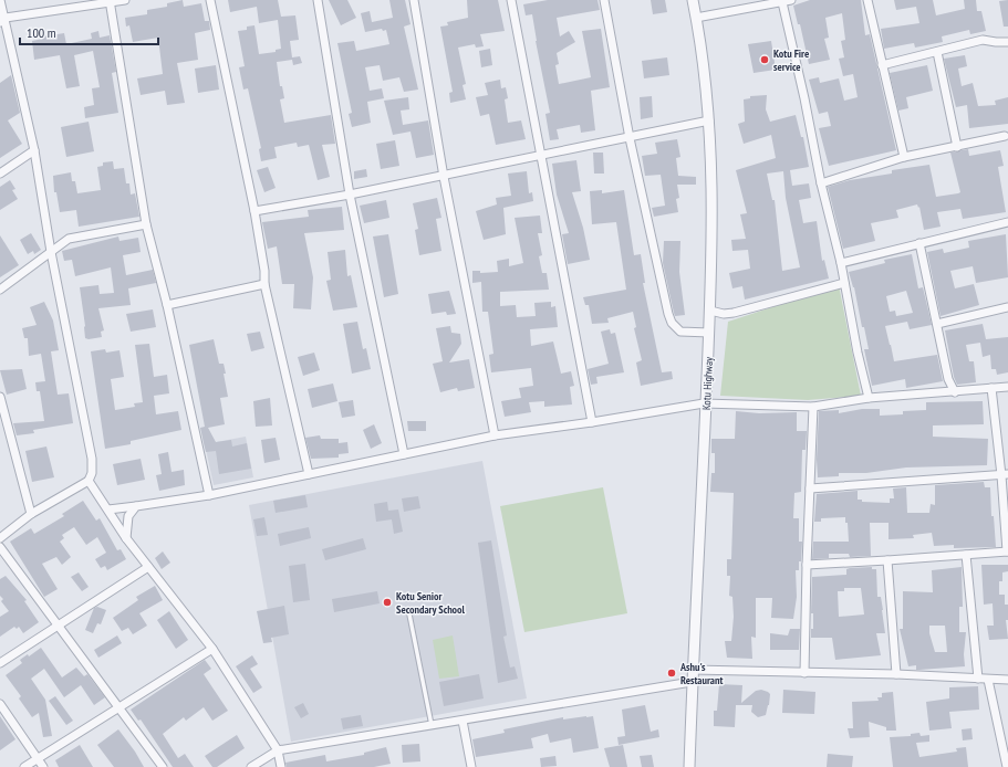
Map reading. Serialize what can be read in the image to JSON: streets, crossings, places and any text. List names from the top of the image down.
{
  "streets": {
    "street": ["Kotu Highway"]
  },
  "places": ["Kotu Fire service", "Kotu Senior Secondary School", "Ashu's Restaurant"],
  "scale_bar": "100 m"
}
